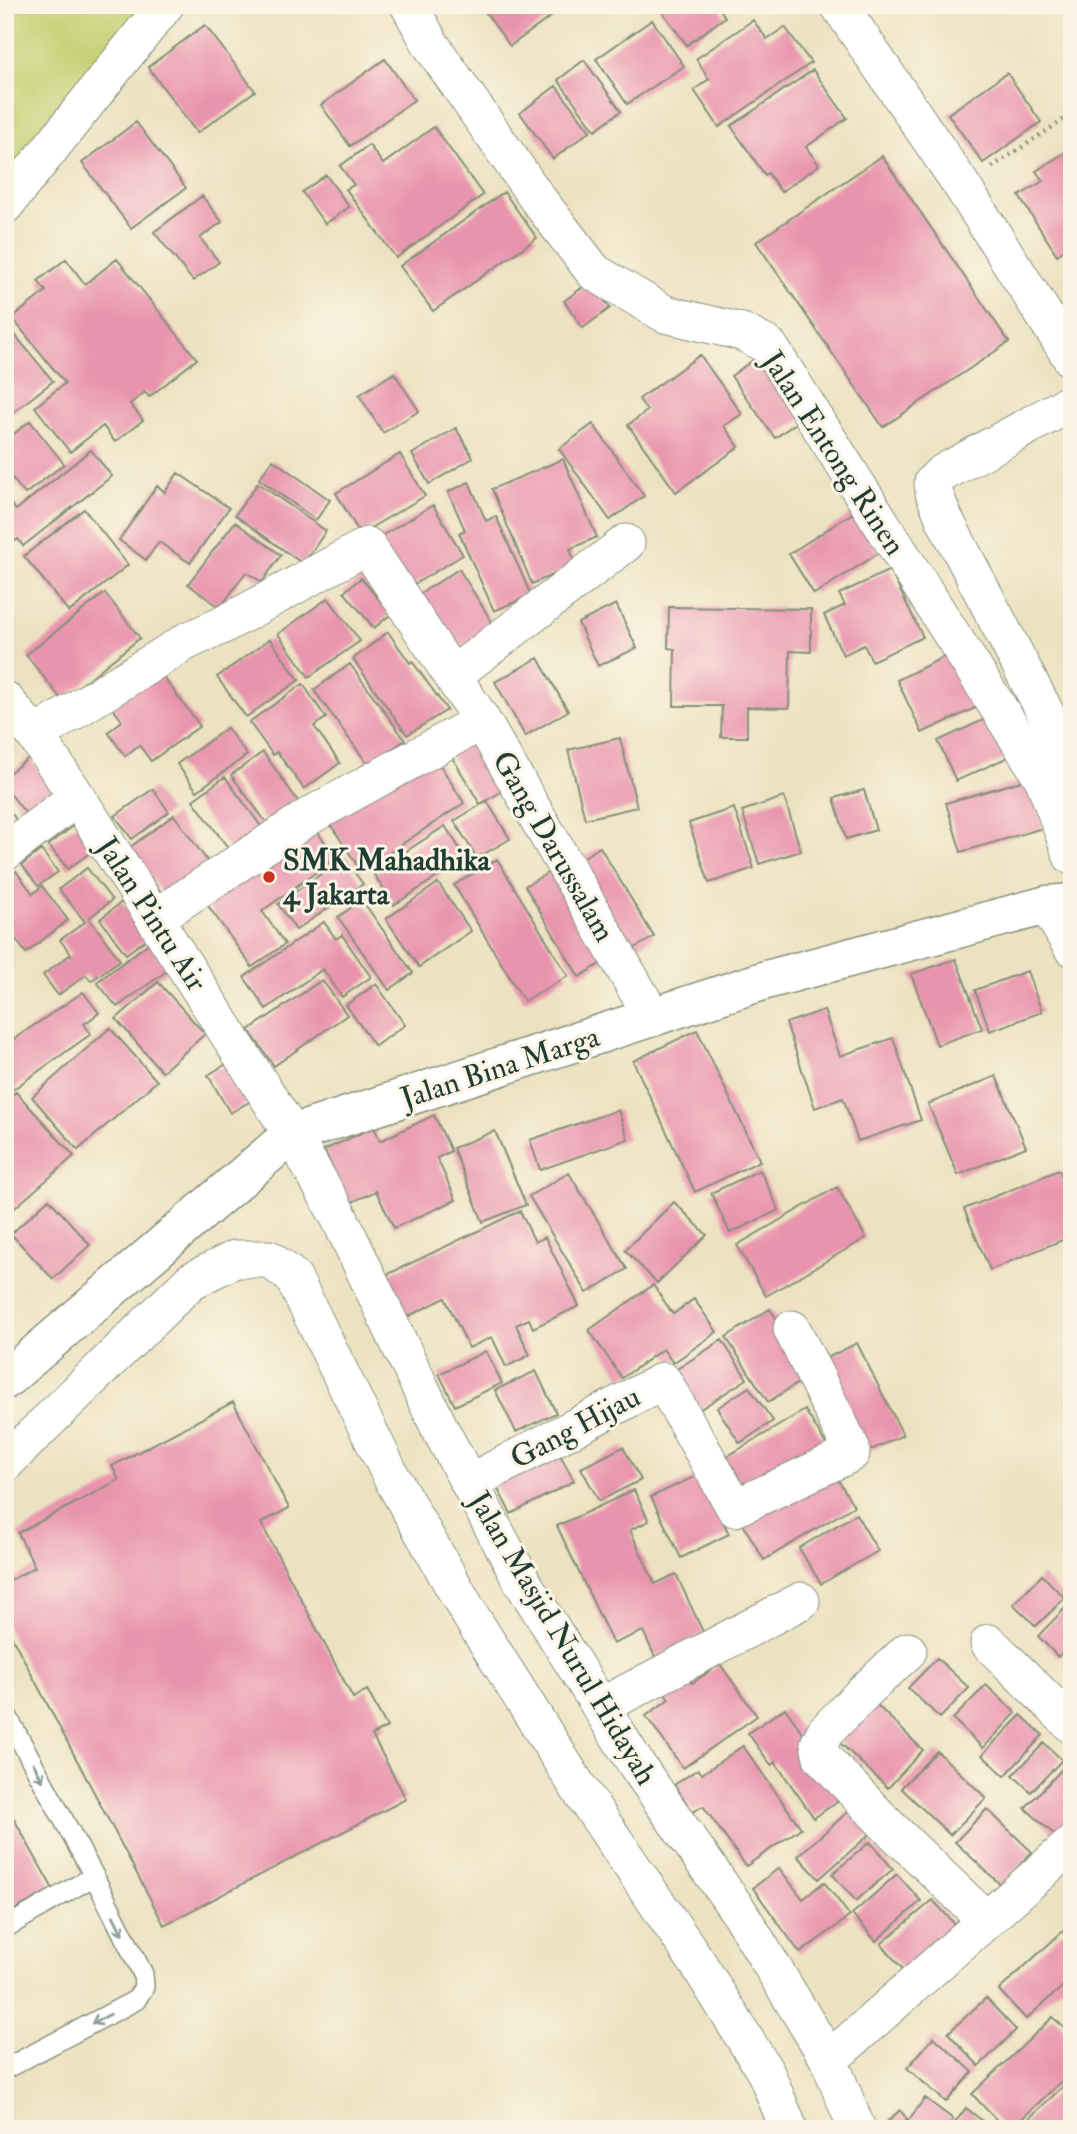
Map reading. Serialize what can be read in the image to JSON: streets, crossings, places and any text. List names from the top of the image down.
{
  "streets": {
    "street": [
      "Jalan Entong Rinen",
      "Gang Darussalam",
      "Jalan Pintu Air",
      "Jalan Bina Marga",
      "Gang Hijau",
      "Jalan Masjid Nurul Hidayah"
    ]
  },
  "crossings": [
    ["Gang Darussalam", "Jalan Pintu Air"],
    ["Gang Darussalam", "Jalan Bina Marga"],
    ["Jalan Pintu Air", "Jalan Bina Marga"],
    ["Jalan Pintu Air", "Jalan Masjid Nurul Hidayah"],
    ["Jalan Bina Marga", "Jalan Masjid Nurul Hidayah"],
    ["Gang Hijau", "Jalan Masjid Nurul Hidayah"]
  ],
  "places": ["SMK Mahadhika 4 Jakarta"]
}
